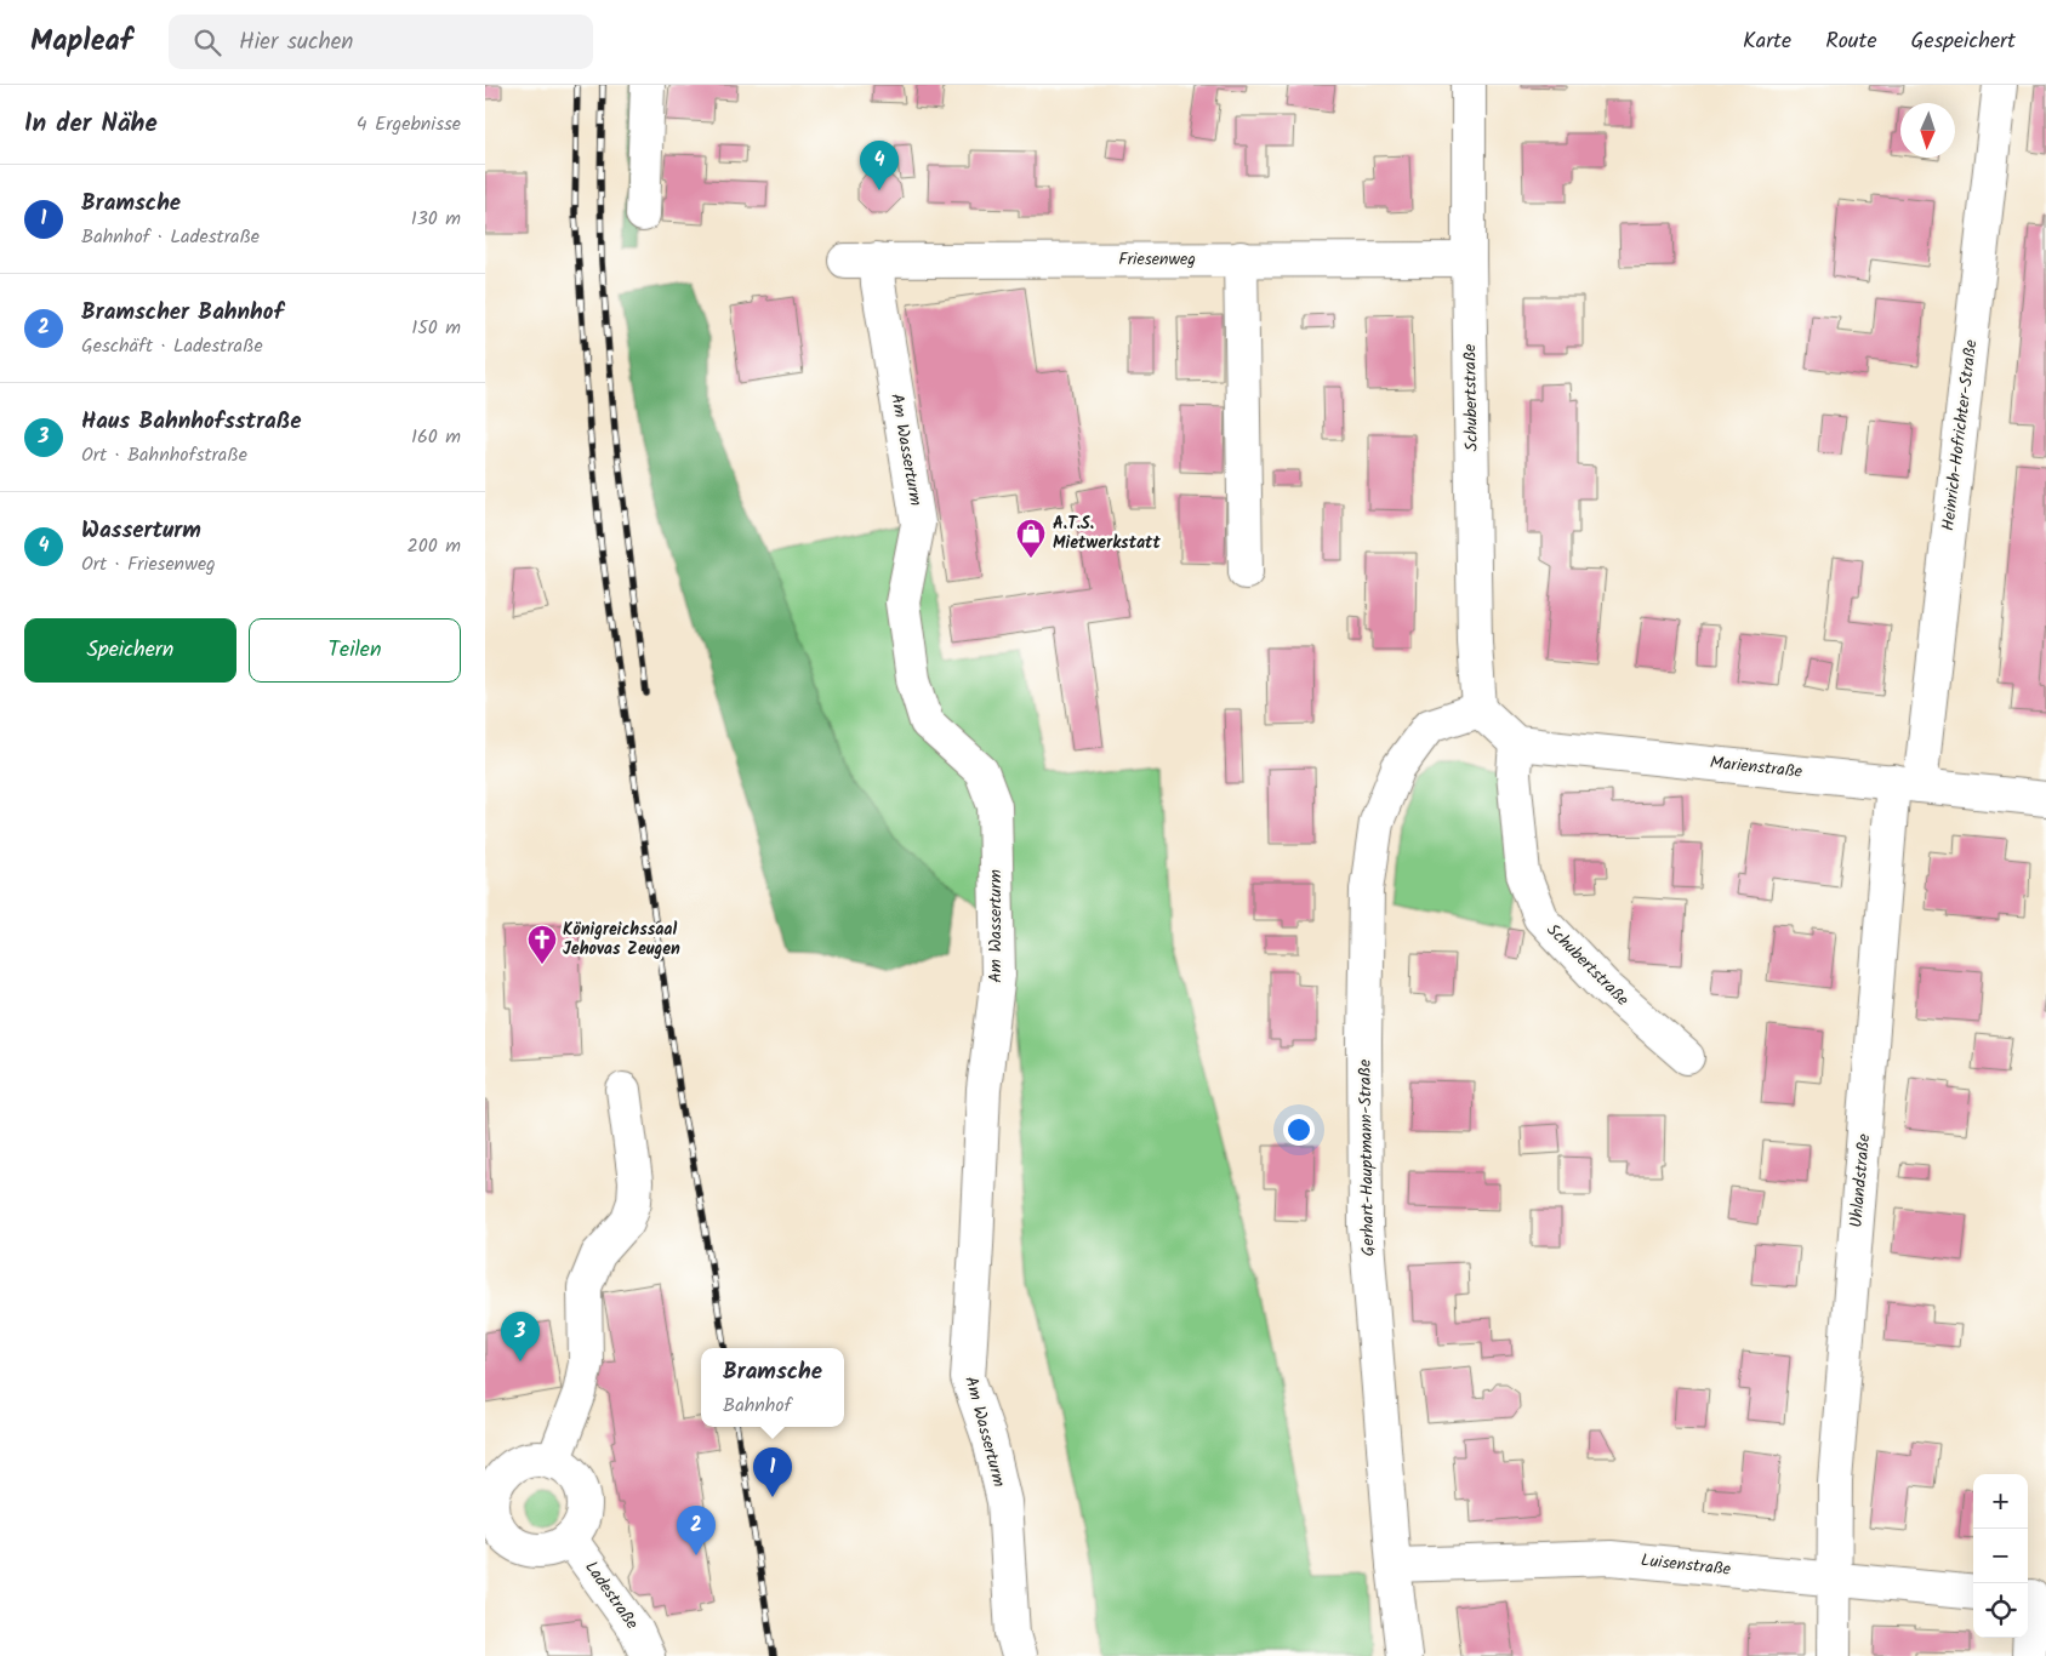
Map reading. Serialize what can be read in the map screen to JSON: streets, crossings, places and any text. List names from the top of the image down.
{
  "streets": {
    "street": [
      "Friesenweg",
      "Schubertstraße",
      "Heinrich-Hofrichter-Straße",
      "Am Wasserturm",
      "Marienstraße",
      "Gerhart-Hauptmann-Straße",
      "Uhlandstraße",
      "Luisenstraße",
      "Ladestraße"
    ]
  },
  "crossings": [
    ["Friesenweg", "Schubertstraße"],
    ["Friesenweg", "Am Wasserturm"],
    ["Schubertstraße", "Marienstraße"],
    ["Schubertstraße", "Gerhart-Hauptmann-Straße"],
    ["Heinrich-Hofrichter-Straße", "Marienstraße"],
    ["Heinrich-Hofrichter-Straße", "Uhlandstraße"],
    ["Marienstraße", "Uhlandstraße"],
    ["Gerhart-Hauptmann-Straße", "Luisenstraße"],
    ["Uhlandstraße", "Luisenstraße"]
  ],
  "places": {
    "shop": ["A.T.S. Mietwerkstatt"],
    "church": ["Königreichssaal Jehovas Zeugen"]
  },
  "north": "bottom",
  "page": {
    "header": "Mapleaf",
    "search": "Hier suchen",
    "nav": ["Karte", "Route", "Gespeichert"],
    "heading": ["In der Nähe", "4 Ergebnisse"],
    "pins": [
      "4",
      "3",
      "1",
      "2"
    ],
    "list": [
      {
        "mark": "1",
        "name": "Bramsche",
        "note": "Bahnhof · Ladestraße",
        "value": "130 m"
      },
      {
        "mark": "2",
        "name": "Bramscher Bahnhof",
        "note": "Geschäft · Ladestraße",
        "value": "150 m"
      },
      {
        "mark": "3",
        "name": "Haus Bahnhofsstraße",
        "note": "Ort · Bahnhofstraße",
        "value": "160 m"
      },
      {
        "mark": "4",
        "name": "Wasserturm",
        "note": "Ort · Friesenweg",
        "value": "200 m"
      }
    ],
    "buttons": ["Speichern", "Teilen"],
    "popup": ["Bramsche", "Bahnhof"],
    "map_buttons": ["+", "−"]
  }
}
